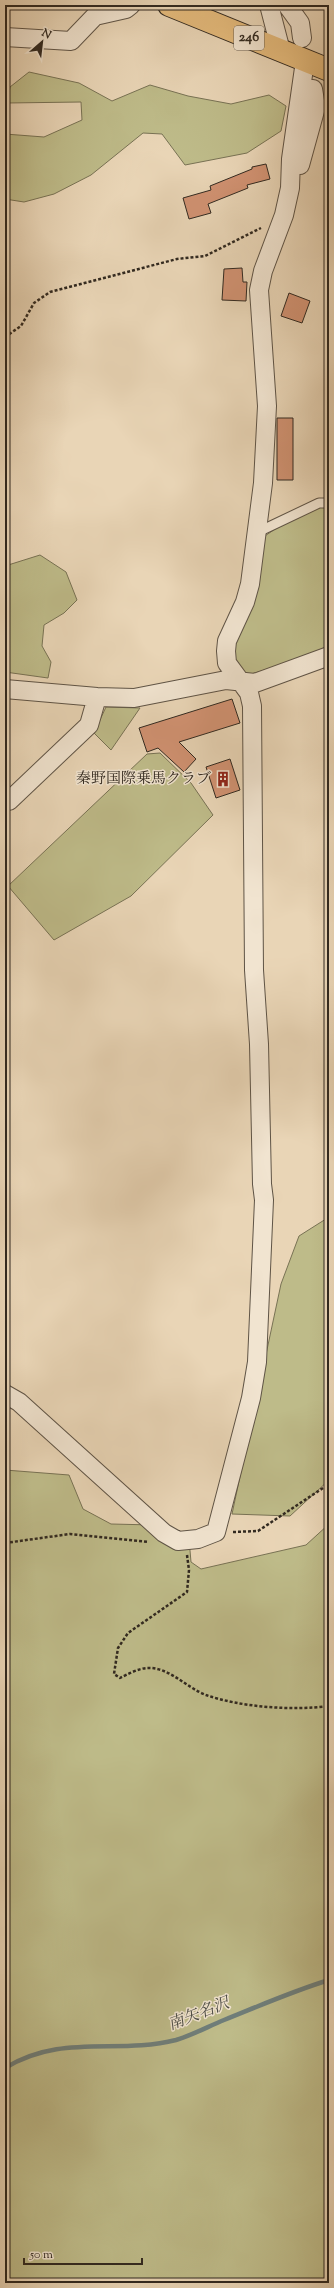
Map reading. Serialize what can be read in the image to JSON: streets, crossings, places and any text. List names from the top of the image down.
{
  "streets": {
    "highway": ["246"]
  },
  "water": ["南矢名沢"],
  "places": {
    "building": ["秦野国際乗馬クラブ"]
  },
  "scale_bar": "50 m",
  "north": "top right"
}
